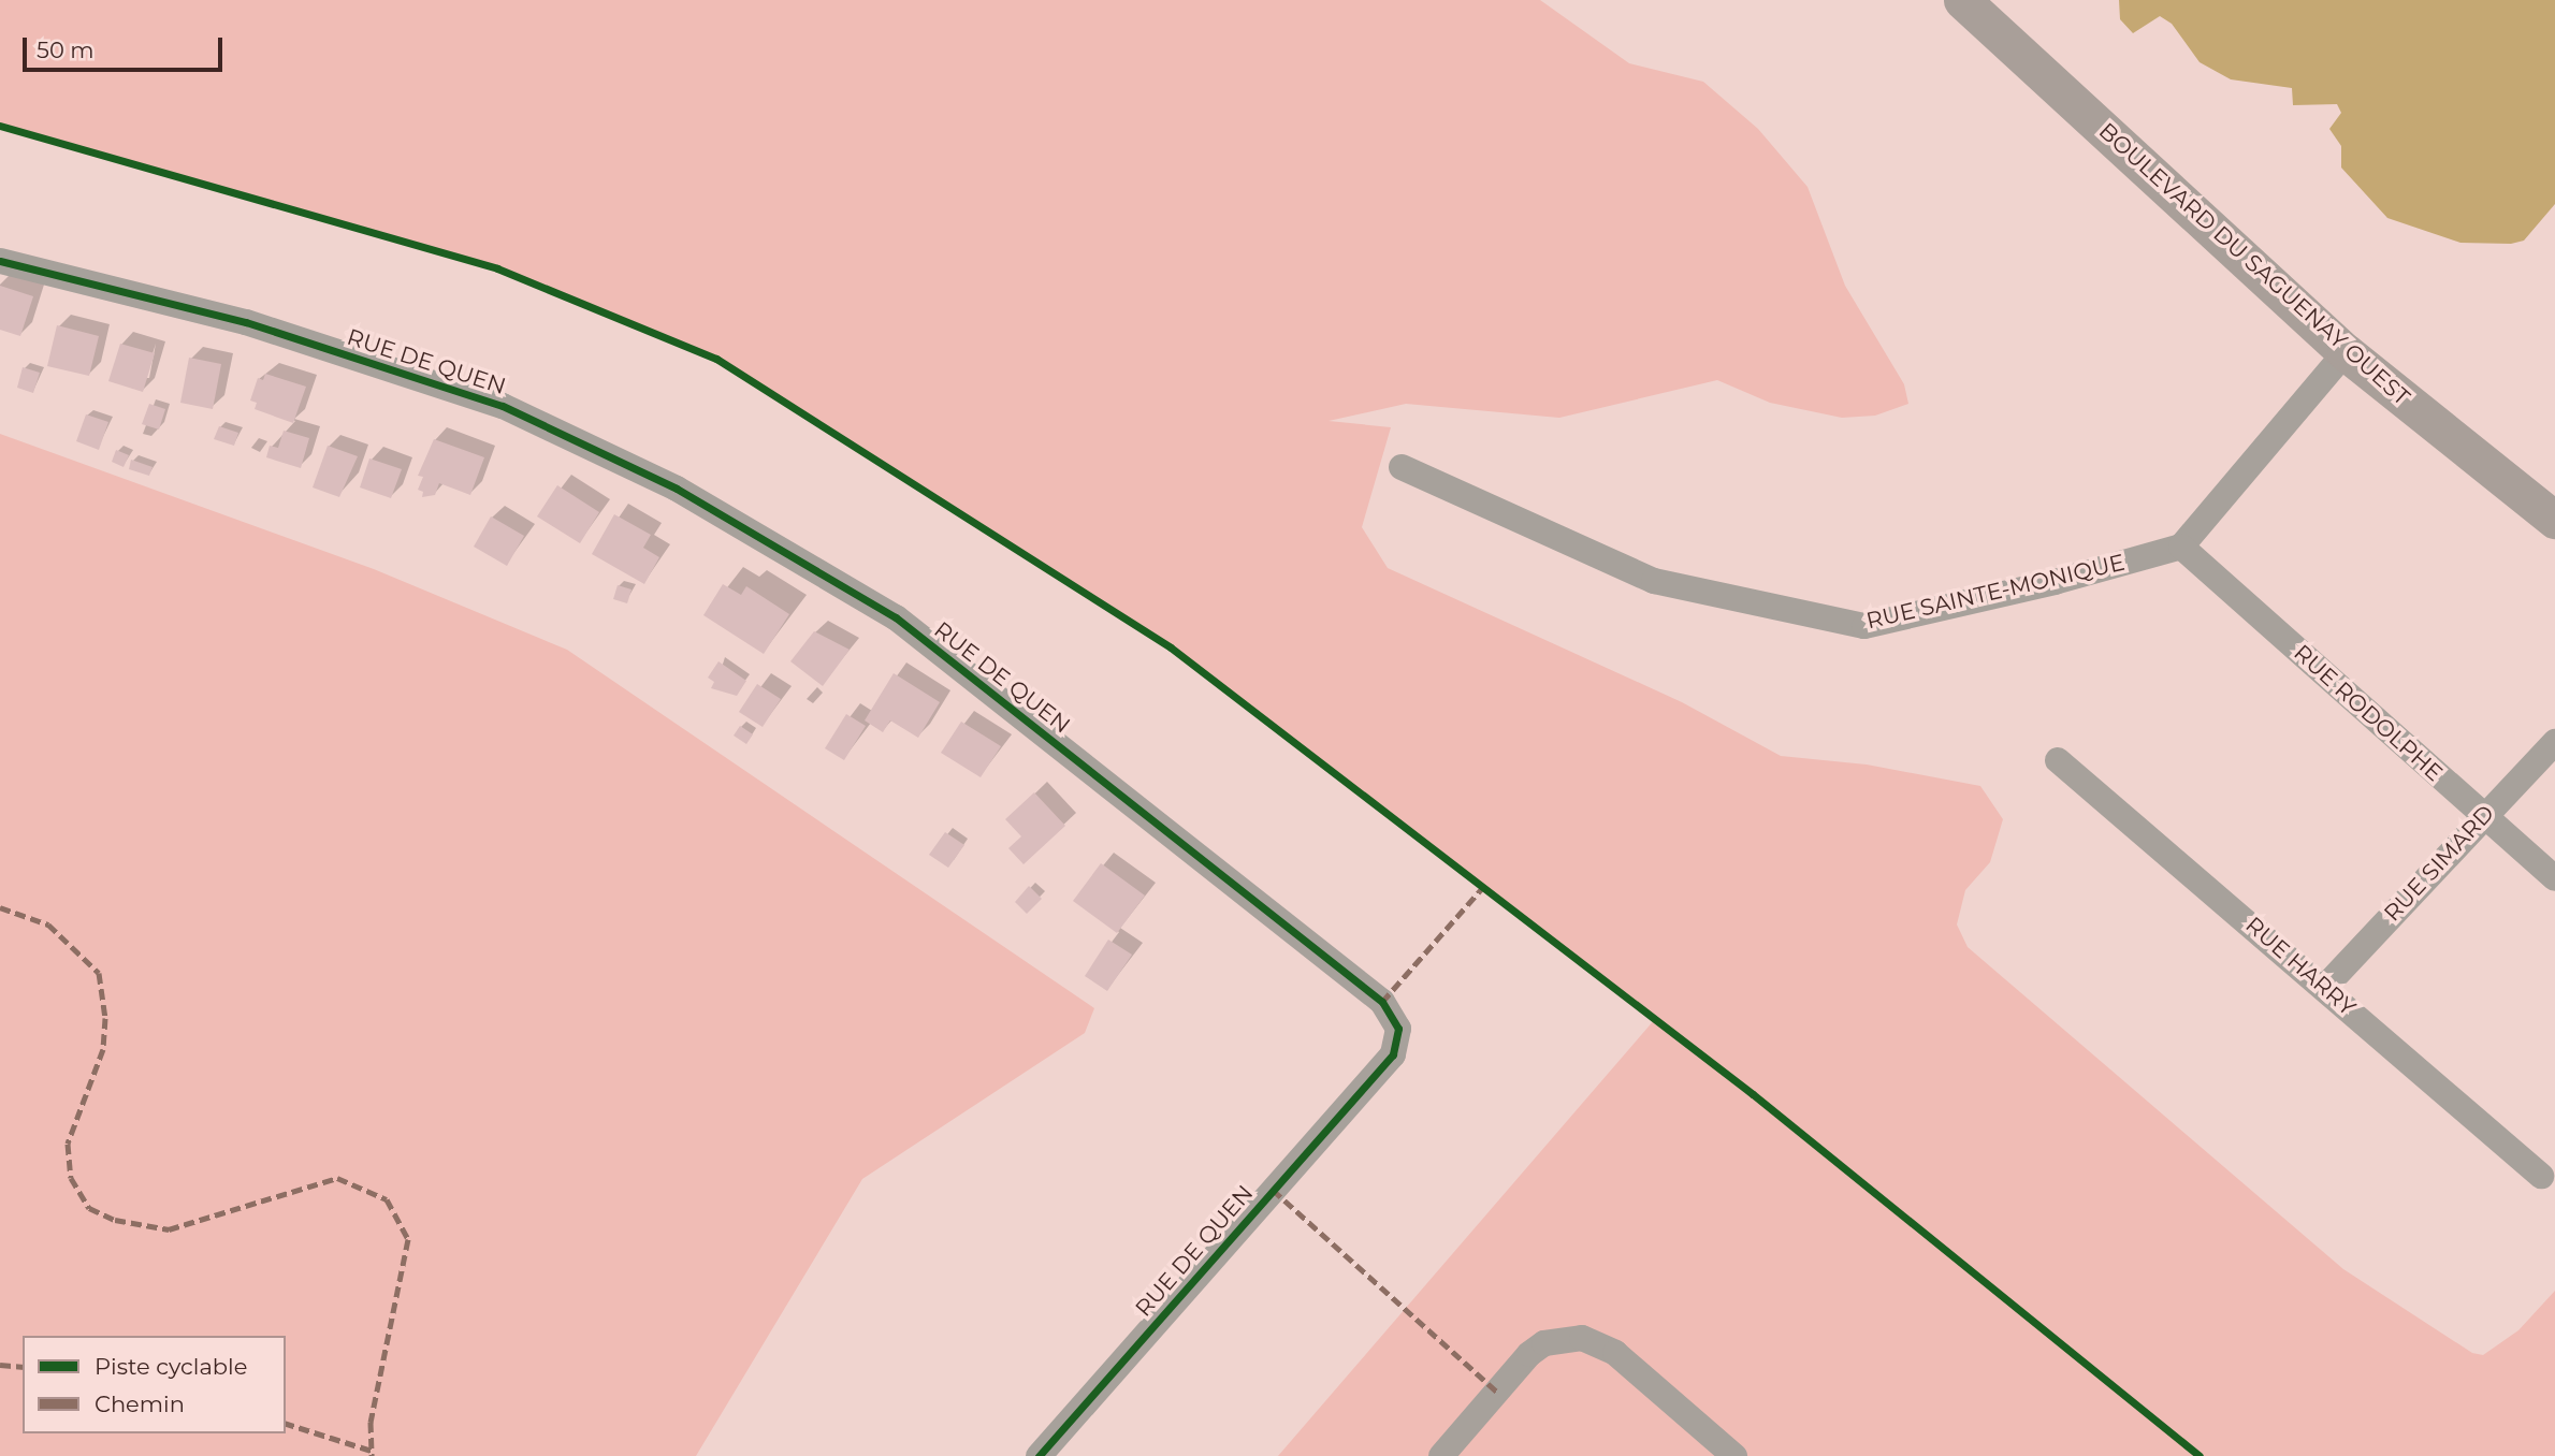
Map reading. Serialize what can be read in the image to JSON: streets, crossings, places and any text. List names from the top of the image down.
{
  "streets": {
    "main road": ["BOULEVARD DU SAGUENAY OUEST"],
    "street": [
      "RUE DE QUEN",
      "RUE SAINTE-MONIQUE",
      "RUE RODOLPHE",
      "RUE SIMARD",
      "RUE HARRY"
    ]
  },
  "crossings": [
    ["RUE SAINTE-MONIQUE", "RUE RODOLPHE"],
    ["RUE RODOLPHE", "RUE SIMARD"],
    ["RUE SIMARD", "RUE HARRY"]
  ],
  "legend": ["Piste cyclable", "Chemin"],
  "scale_bar": "50 m"
}
